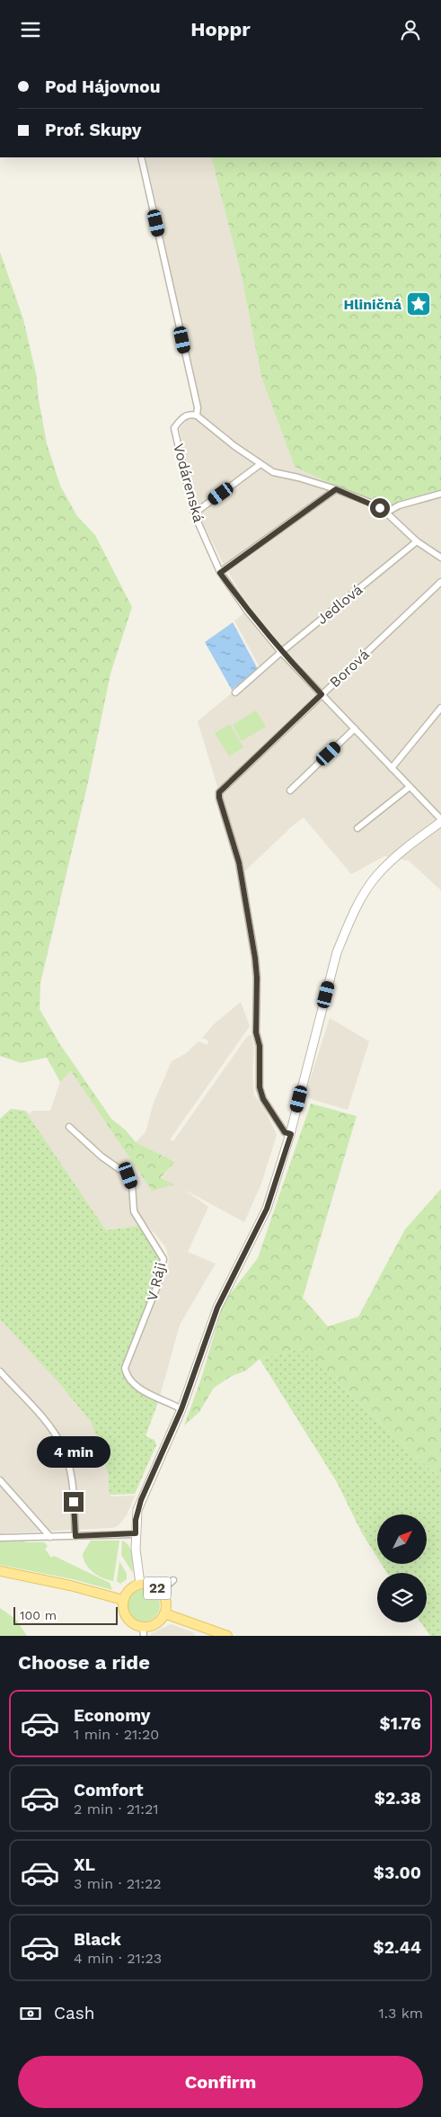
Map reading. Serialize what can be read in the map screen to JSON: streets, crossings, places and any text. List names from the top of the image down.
{
  "streets": {
    "main road": ["22"],
    "street": [
      "Vodárenská",
      "Jedlová",
      "Borová",
      "V Ráji"
    ]
  },
  "crossings": [
    ["Vodárenská", "Jedlová"],
    ["Vodárenská", "Borová"]
  ],
  "places": {
    "place": ["Hliničná"]
  },
  "scale_bar": "100 m",
  "north": "top right",
  "page": {
    "header": "Hoppr",
    "banner": ["Pod Hájovnou", "Prof. Skupy"],
    "bubble": "4 min",
    "scale": "100 m",
    "heading": "Choose a ride",
    "list": [
      {
        "name": "Economy",
        "note": "1 min · 21:20",
        "value": "$1.76"
      },
      {
        "name": "Comfort",
        "note": "2 min · 21:21",
        "value": "$2.38"
      },
      {
        "name": "XL",
        "note": "3 min · 21:22",
        "value": "$3.00"
      },
      {
        "name": "Black",
        "note": "4 min · 21:23",
        "value": "$2.44"
      }
    ],
    "pay": ["Cash", "1.3 km"],
    "buttons": "Confirm"
  }
}
